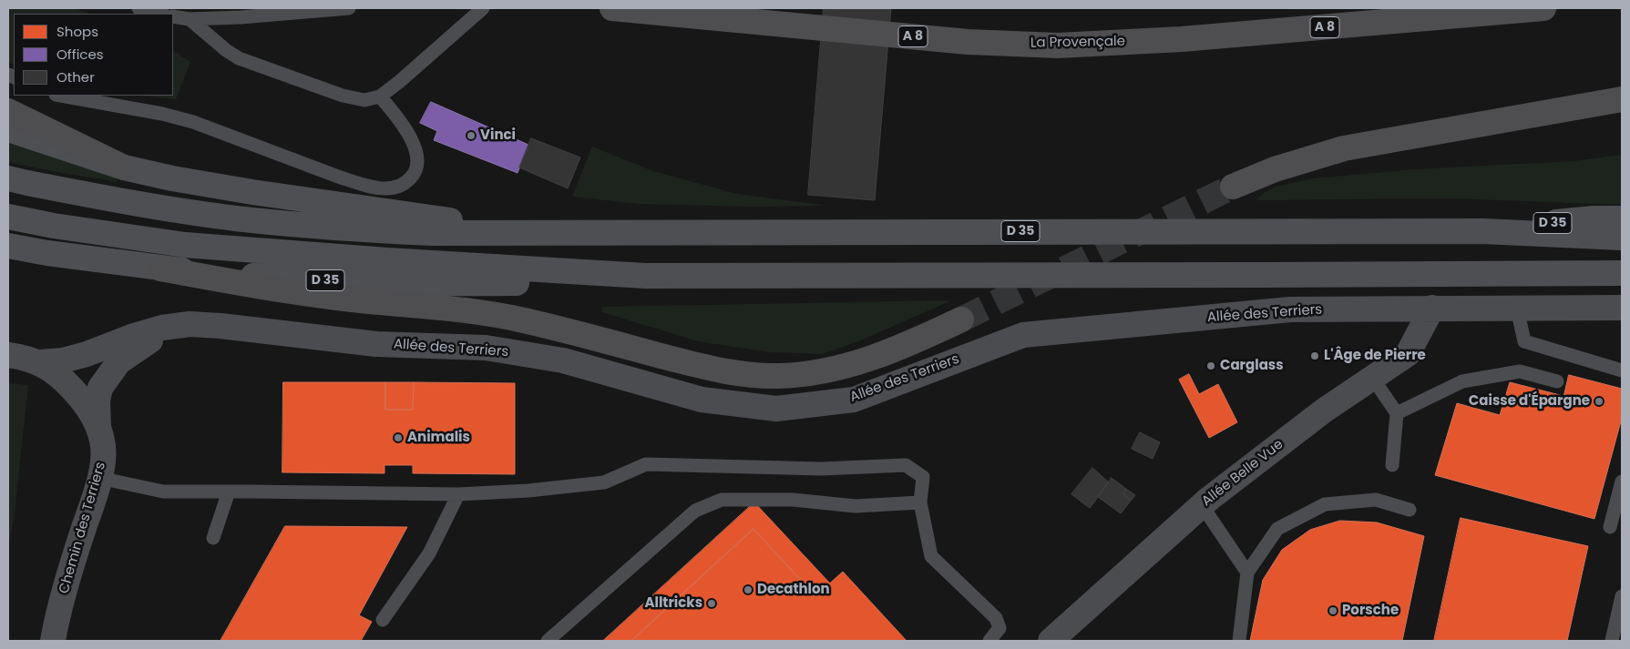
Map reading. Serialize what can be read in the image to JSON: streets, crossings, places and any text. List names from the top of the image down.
{
  "streets": {
    "highway": ["A 8", "La Provençale"],
    "main road": ["D 35"],
    "street": ["Allée des Terriers", "Allée Belle Vue", "Chemin des Terriers"]
  },
  "crossings": [
    ["Allée des Terriers", "Allée Belle Vue"],
    ["Allée des Terriers", "Chemin des Terriers"]
  ],
  "places": [
    "Vinci",
    "L'Âge de Pierre",
    "Carglass",
    "Caisse d'Épargne",
    "Animalis",
    "Decathlon",
    "Alltricks",
    "Porsche"
  ],
  "legend": ["Shops", "Offices", "Other"]
}
